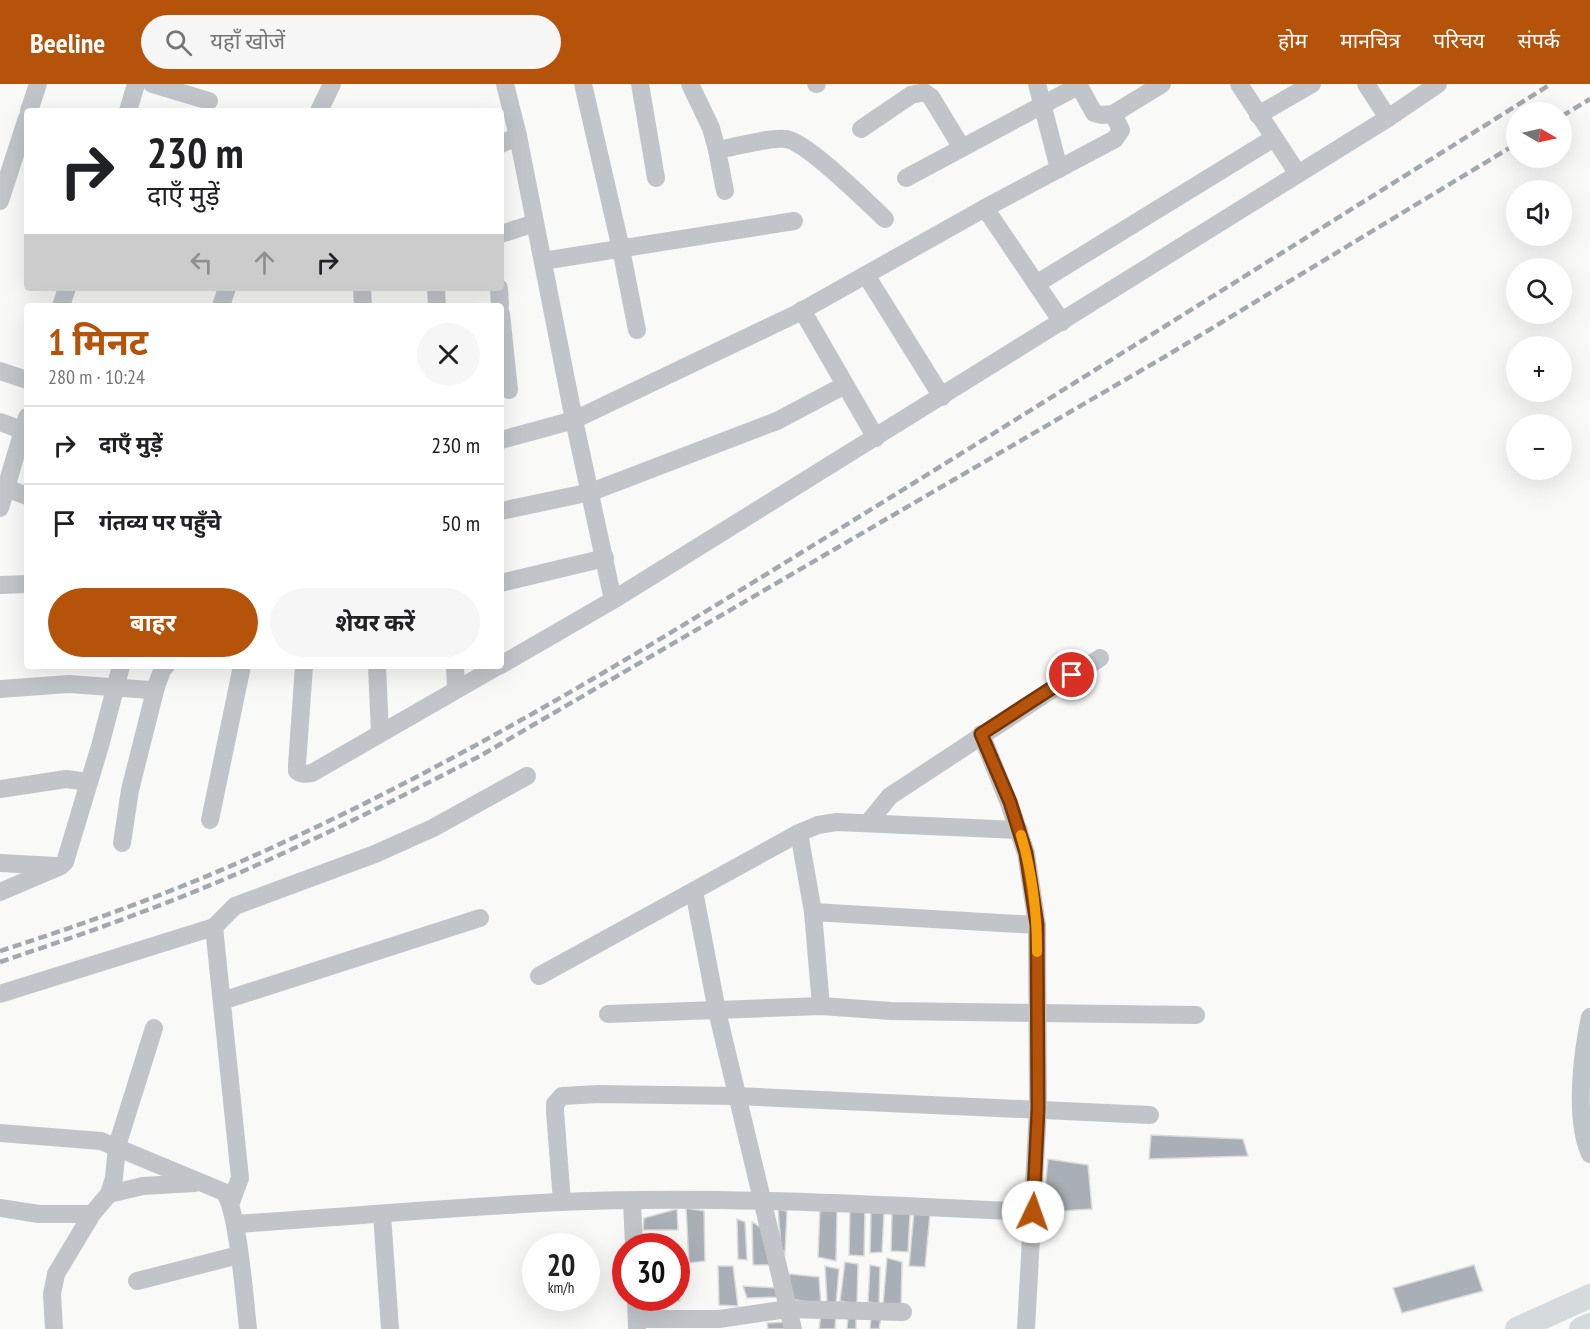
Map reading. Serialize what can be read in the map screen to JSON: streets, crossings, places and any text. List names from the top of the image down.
{
  "north": "right",
  "page": {
    "header": "Beeline",
    "search": "यहाँ खोजें",
    "nav": [
      "होम",
      "मानचित्र",
      "परिचय",
      "संपर्क"
    ],
    "map_buttons": ["+", "−"],
    "turn": ["230 m", "दाएँ मुड़ें"],
    "heading": ["1 मिनट", "280 m · 10:24"],
    "list": [
      {
        "name": "दाएँ मुड़ें",
        "value": "230 m"
      },
      {
        "name": "गंतव्य पर पहुँचे",
        "value": "50 m"
      }
    ],
    "buttons": ["बाहर", "शेयर करें"],
    "speed": "20 km/h",
    "limit": "30"
  }
}
